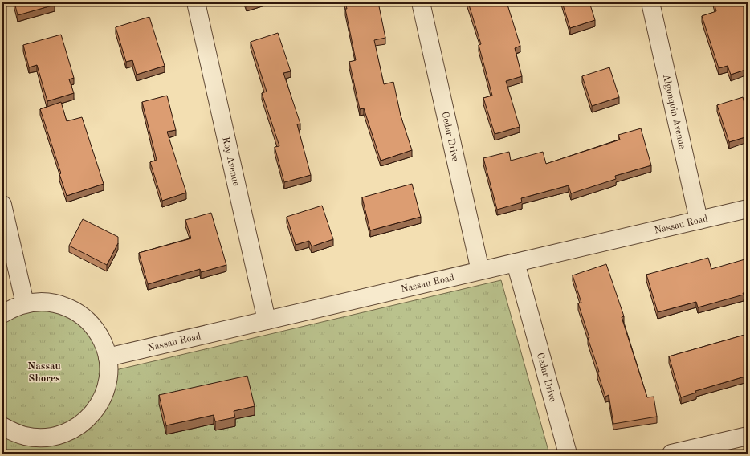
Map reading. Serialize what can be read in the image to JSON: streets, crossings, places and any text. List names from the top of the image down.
{
  "streets": {
    "street": [
      "Algonquin Avenue",
      "Cedar Drive",
      "Roy Avenue",
      "Nassau Road"
    ]
  },
  "crossings": [
    ["Algonquin Avenue", "Nassau Road"],
    ["Cedar Drive", "Nassau Road"],
    ["Roy Avenue", "Nassau Road"]
  ],
  "districts": ["Nassau Shores"]
}
